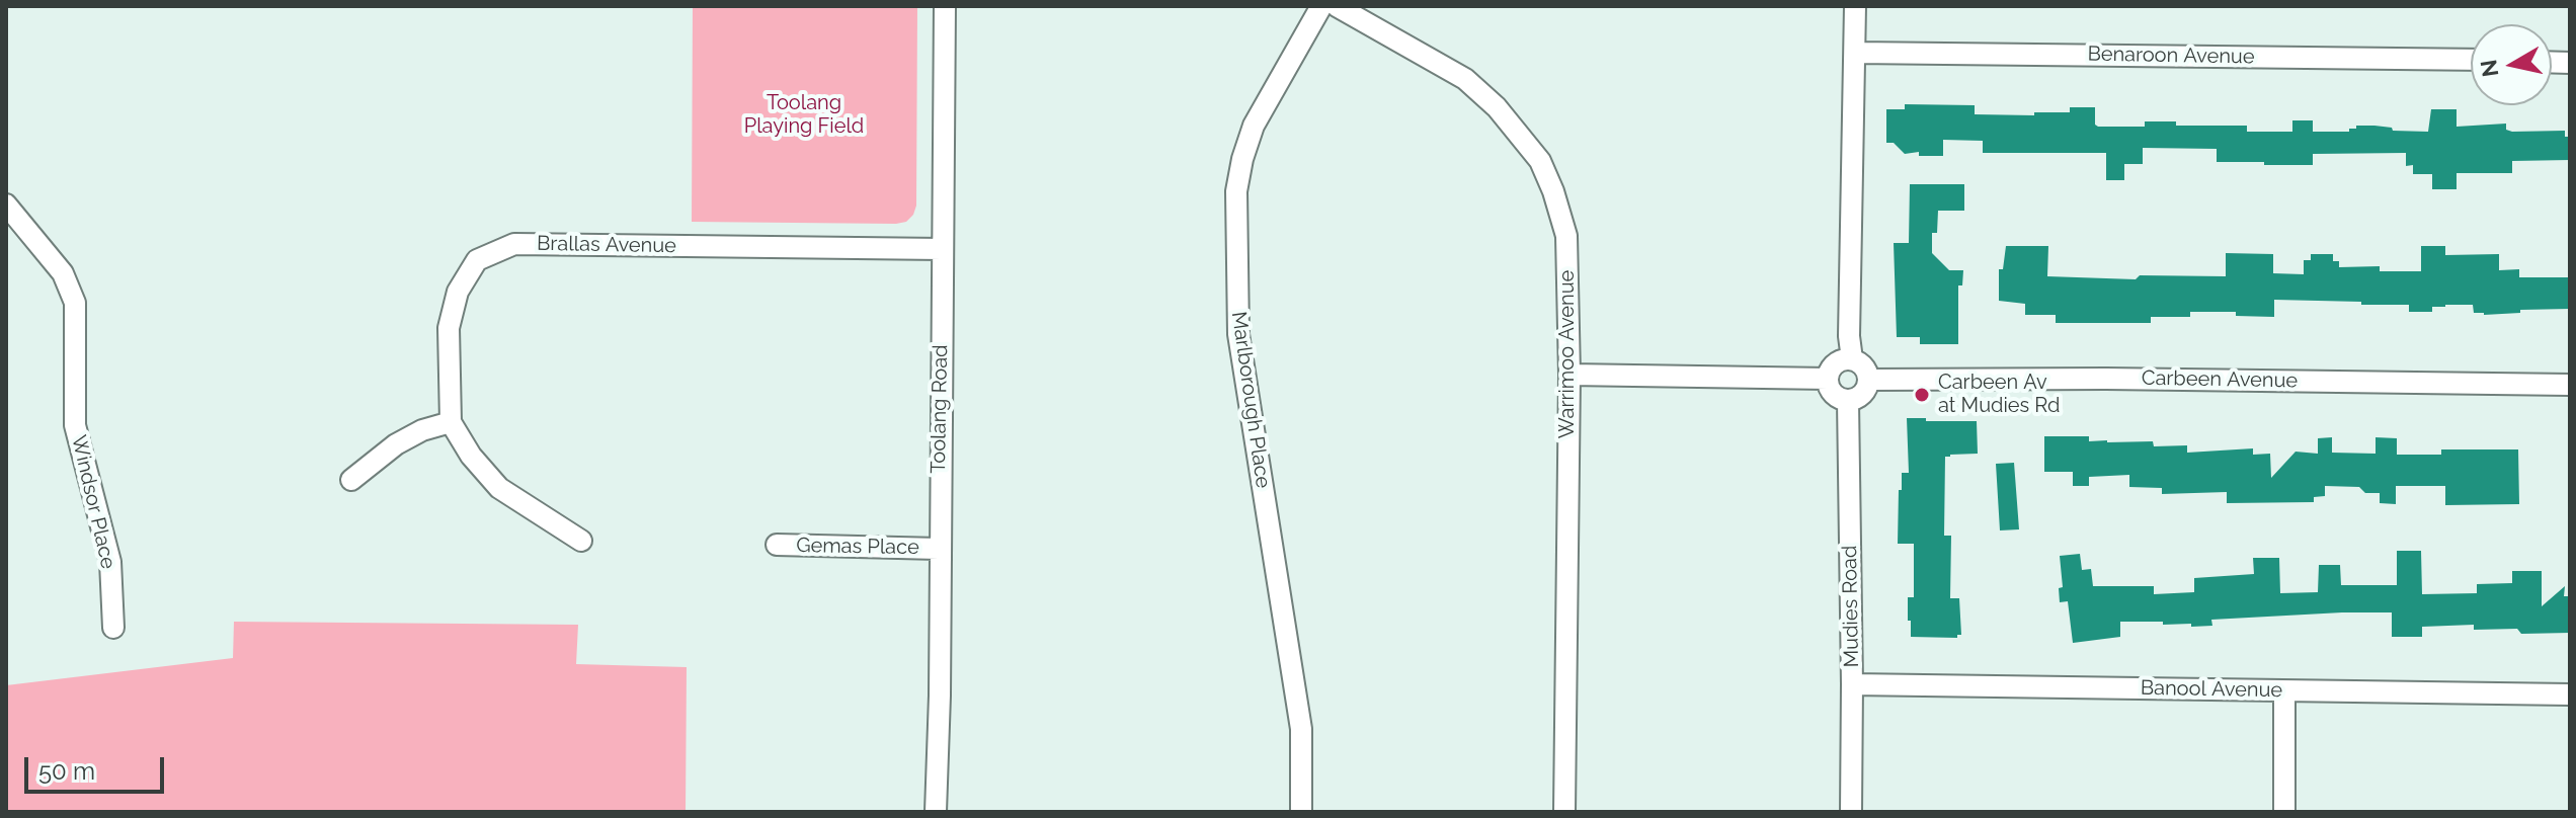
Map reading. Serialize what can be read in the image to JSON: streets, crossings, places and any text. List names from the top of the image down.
{
  "streets": {
    "street": [
      "Benaroon Avenue",
      "Brallas Avenue",
      "Warrimoo Avenue",
      "Carbeen Avenue",
      "Marlborough Place",
      "Toolang Road",
      "Windsor Place",
      "Gemas Place",
      "Mudies Road",
      "Banool Avenue"
    ]
  },
  "crossings": [
    ["Brallas Avenue", "Toolang Road"],
    ["Carbeen Avenue", "Mudies Road"],
    ["Toolang Road", "Gemas Place"],
    ["Mudies Road", "Banool Avenue"]
  ],
  "parks": ["Toolang Playing Field"],
  "places": ["Carbeen Av at Mudies Rd"],
  "scale_bar": "50 m",
  "north": "left"
}
